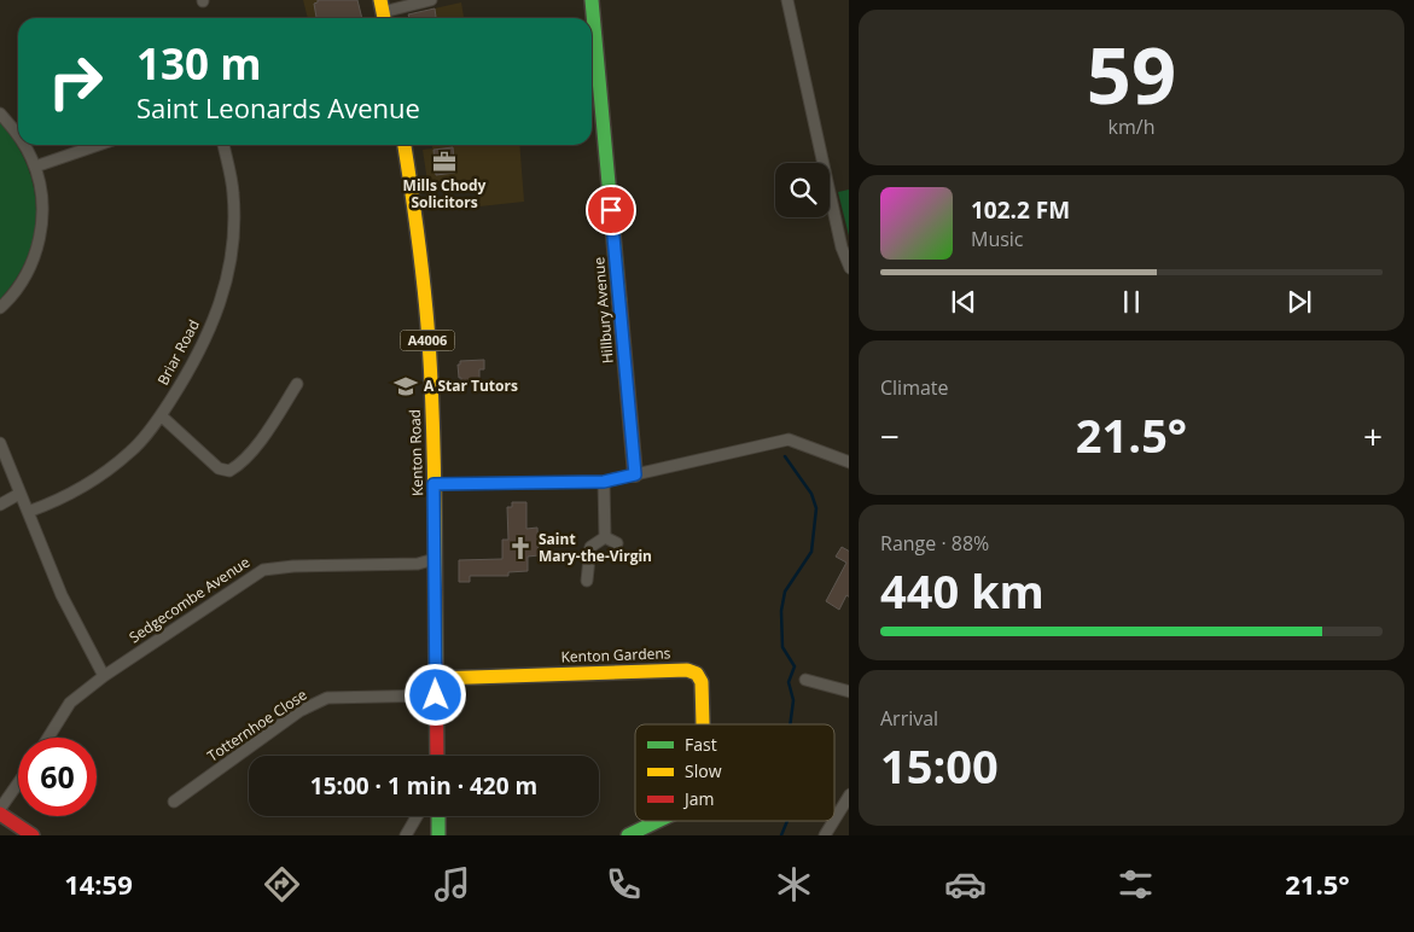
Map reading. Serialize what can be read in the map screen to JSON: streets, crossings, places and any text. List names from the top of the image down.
{
  "streets": {
    "street": [
      "Hillbury Avenue",
      "A4006",
      "Briar Road",
      "Kenton Road",
      "Sedgecombe Avenue",
      "Kenton Gardens",
      "Totternhoe Close"
    ]
  },
  "crossings": [
    ["Kenton Road", "Sedgecombe Avenue"],
    ["Kenton Road", "Kenton Gardens"],
    ["Kenton Road", "Totternhoe Close"]
  ],
  "places": {
    "office": ["Mills Chody Solicitors"],
    "school or university": ["A Star Tutors"],
    "church": ["Saint Mary-the-Virgin"]
  },
  "legend": ["Fast", "Slow", "Jam"],
  "page": {
    "tile": [
      ["59", "km/h"],
      "Climate",
      ["Range · 88%", "440 km"],
      ["Arrival", "15:00"]
    ],
    "turn": ["130 m", "Saint Leonards Avenue"],
    "song": ["102.2 FM", "Music"],
    "heat": ["−", "21.5°", "+"],
    "limit": "60",
    "trip": "15:00 · 1 min · 420 m",
    "tabs": ["14:59", "21.5°"]
  }
}
